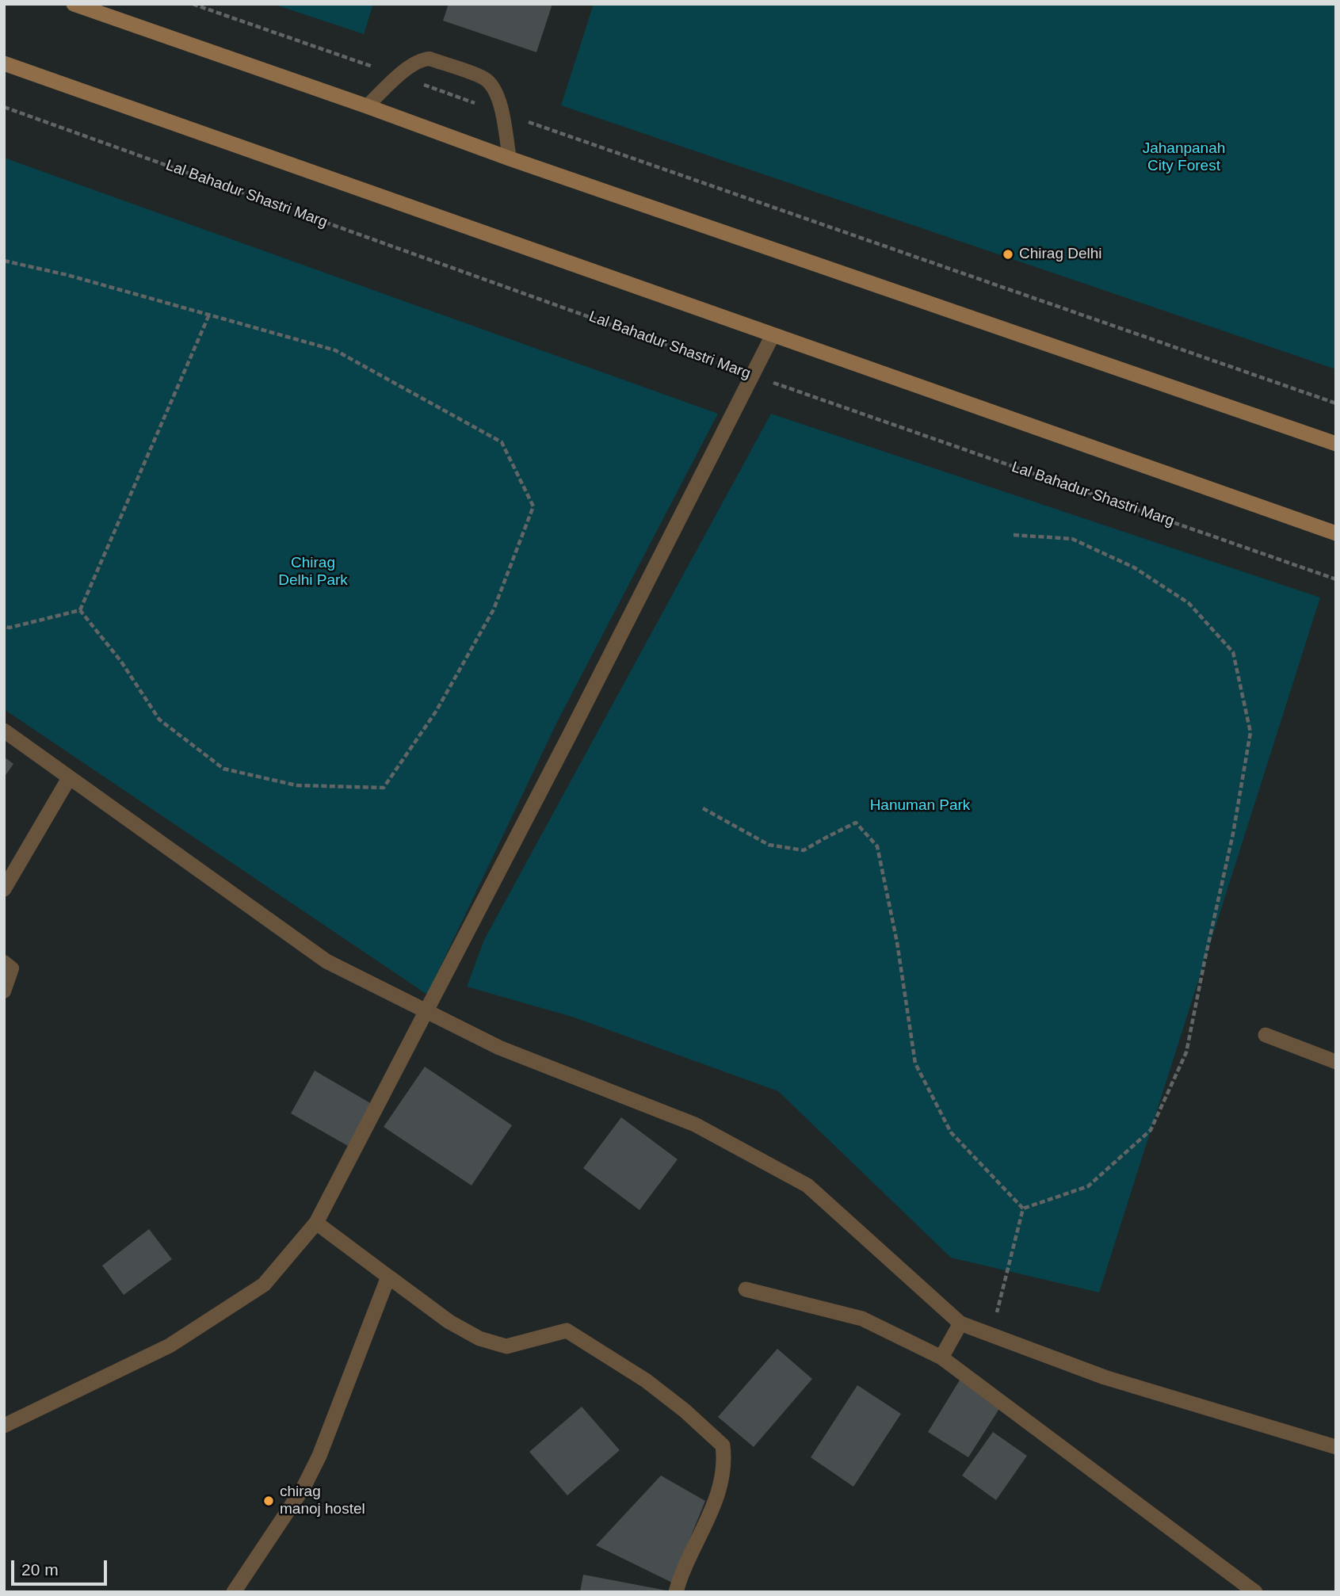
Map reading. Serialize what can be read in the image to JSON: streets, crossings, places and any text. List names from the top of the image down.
{
  "streets": {
    "path": ["Lal Bahadur Shastri Marg"]
  },
  "parks": ["Jahanpanah City Forest", "Chirag Delhi Park", "Hanuman Park"],
  "places": ["Chirag Delhi", "chirag manoj hostel"],
  "scale_bar": "20 m"
}
